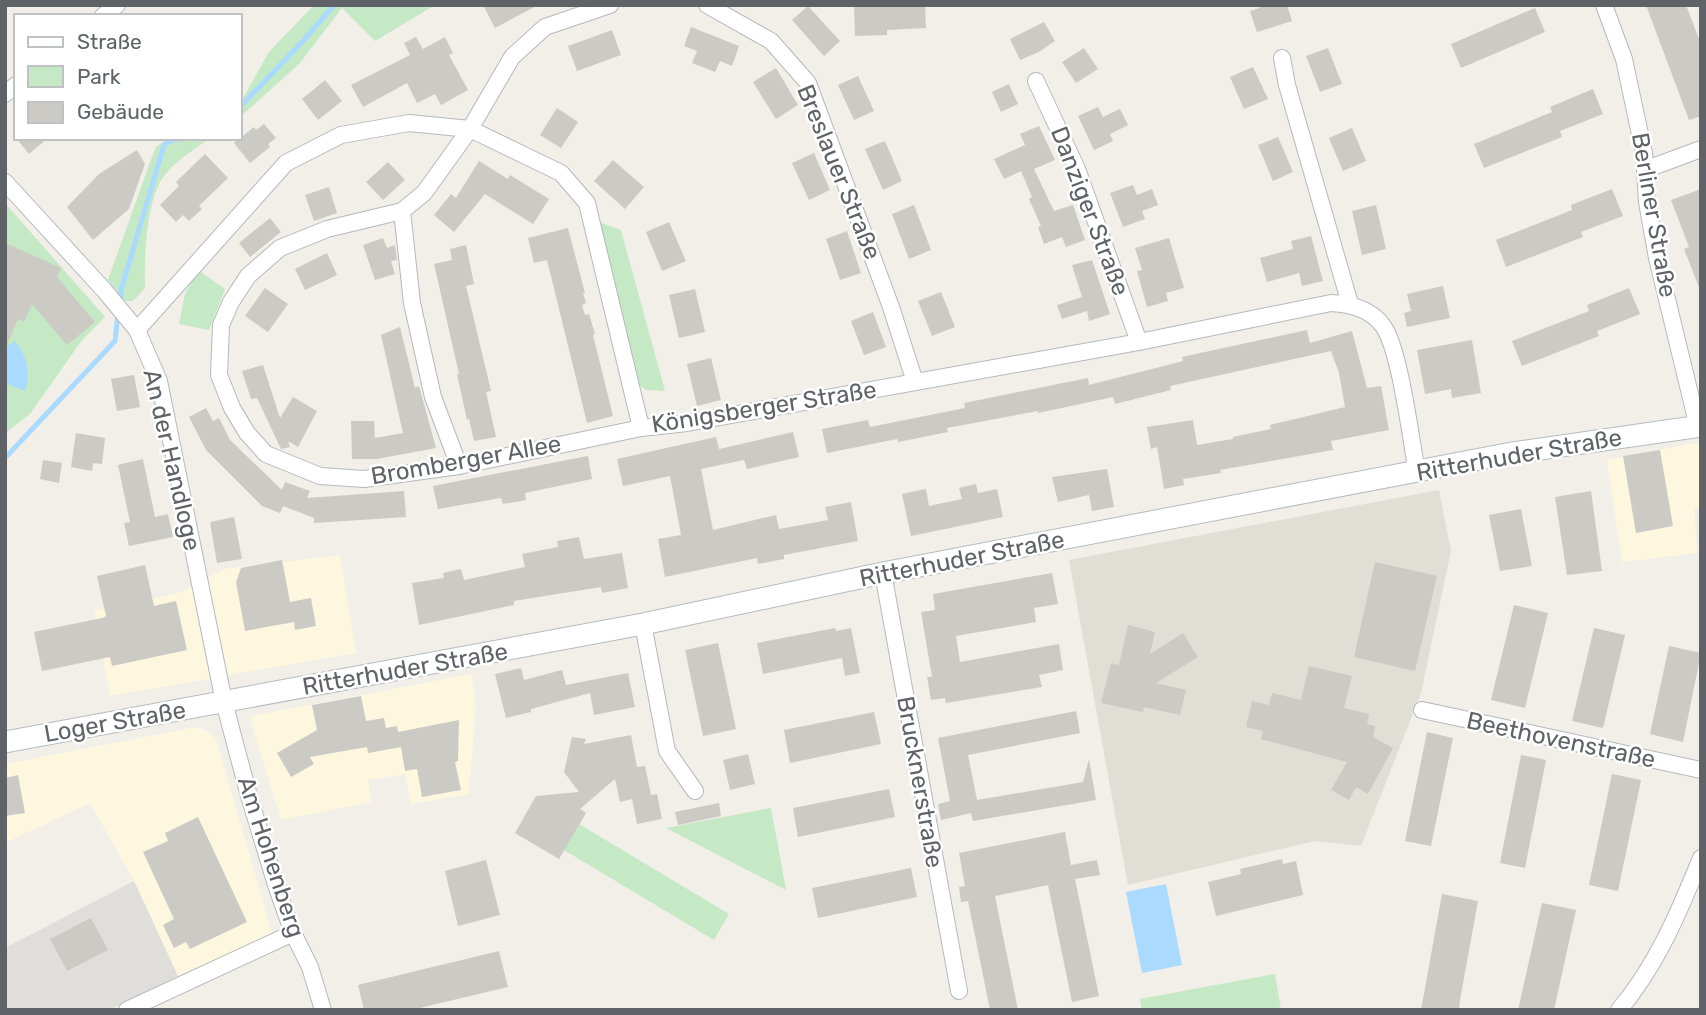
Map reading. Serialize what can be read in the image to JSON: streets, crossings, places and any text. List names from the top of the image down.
{
  "streets": {
    "street": [
      "Breslauer Straße",
      "Danziger Straße",
      "Berliner Straße",
      "Königsberger Straße",
      "Ritterhuder Straße",
      "An der Handloge",
      "Bromberger Allee",
      "Loger Straße",
      "Beethovenstraße",
      "Brucknerstraße",
      "Am Hohenberg"
    ]
  },
  "crossings": [
    ["Breslauer Straße", "Königsberger Straße"],
    ["Danziger Straße", "Königsberger Straße"],
    ["Berliner Straße", "Ritterhuder Straße"],
    ["Königsberger Straße", "An der Handloge"],
    ["Königsberger Straße", "Bromberger Allee"],
    ["Ritterhuder Straße", "An der Handloge"],
    ["Ritterhuder Straße", "Loger Straße"],
    ["Ritterhuder Straße", "Brucknerstraße"],
    ["Ritterhuder Straße", "Am Hohenberg"],
    ["An der Handloge", "Loger Straße"],
    ["An der Handloge", "Am Hohenberg"],
    ["Loger Straße", "Am Hohenberg"]
  ],
  "legend": ["Straße", "Park", "Gebäude"]
}
